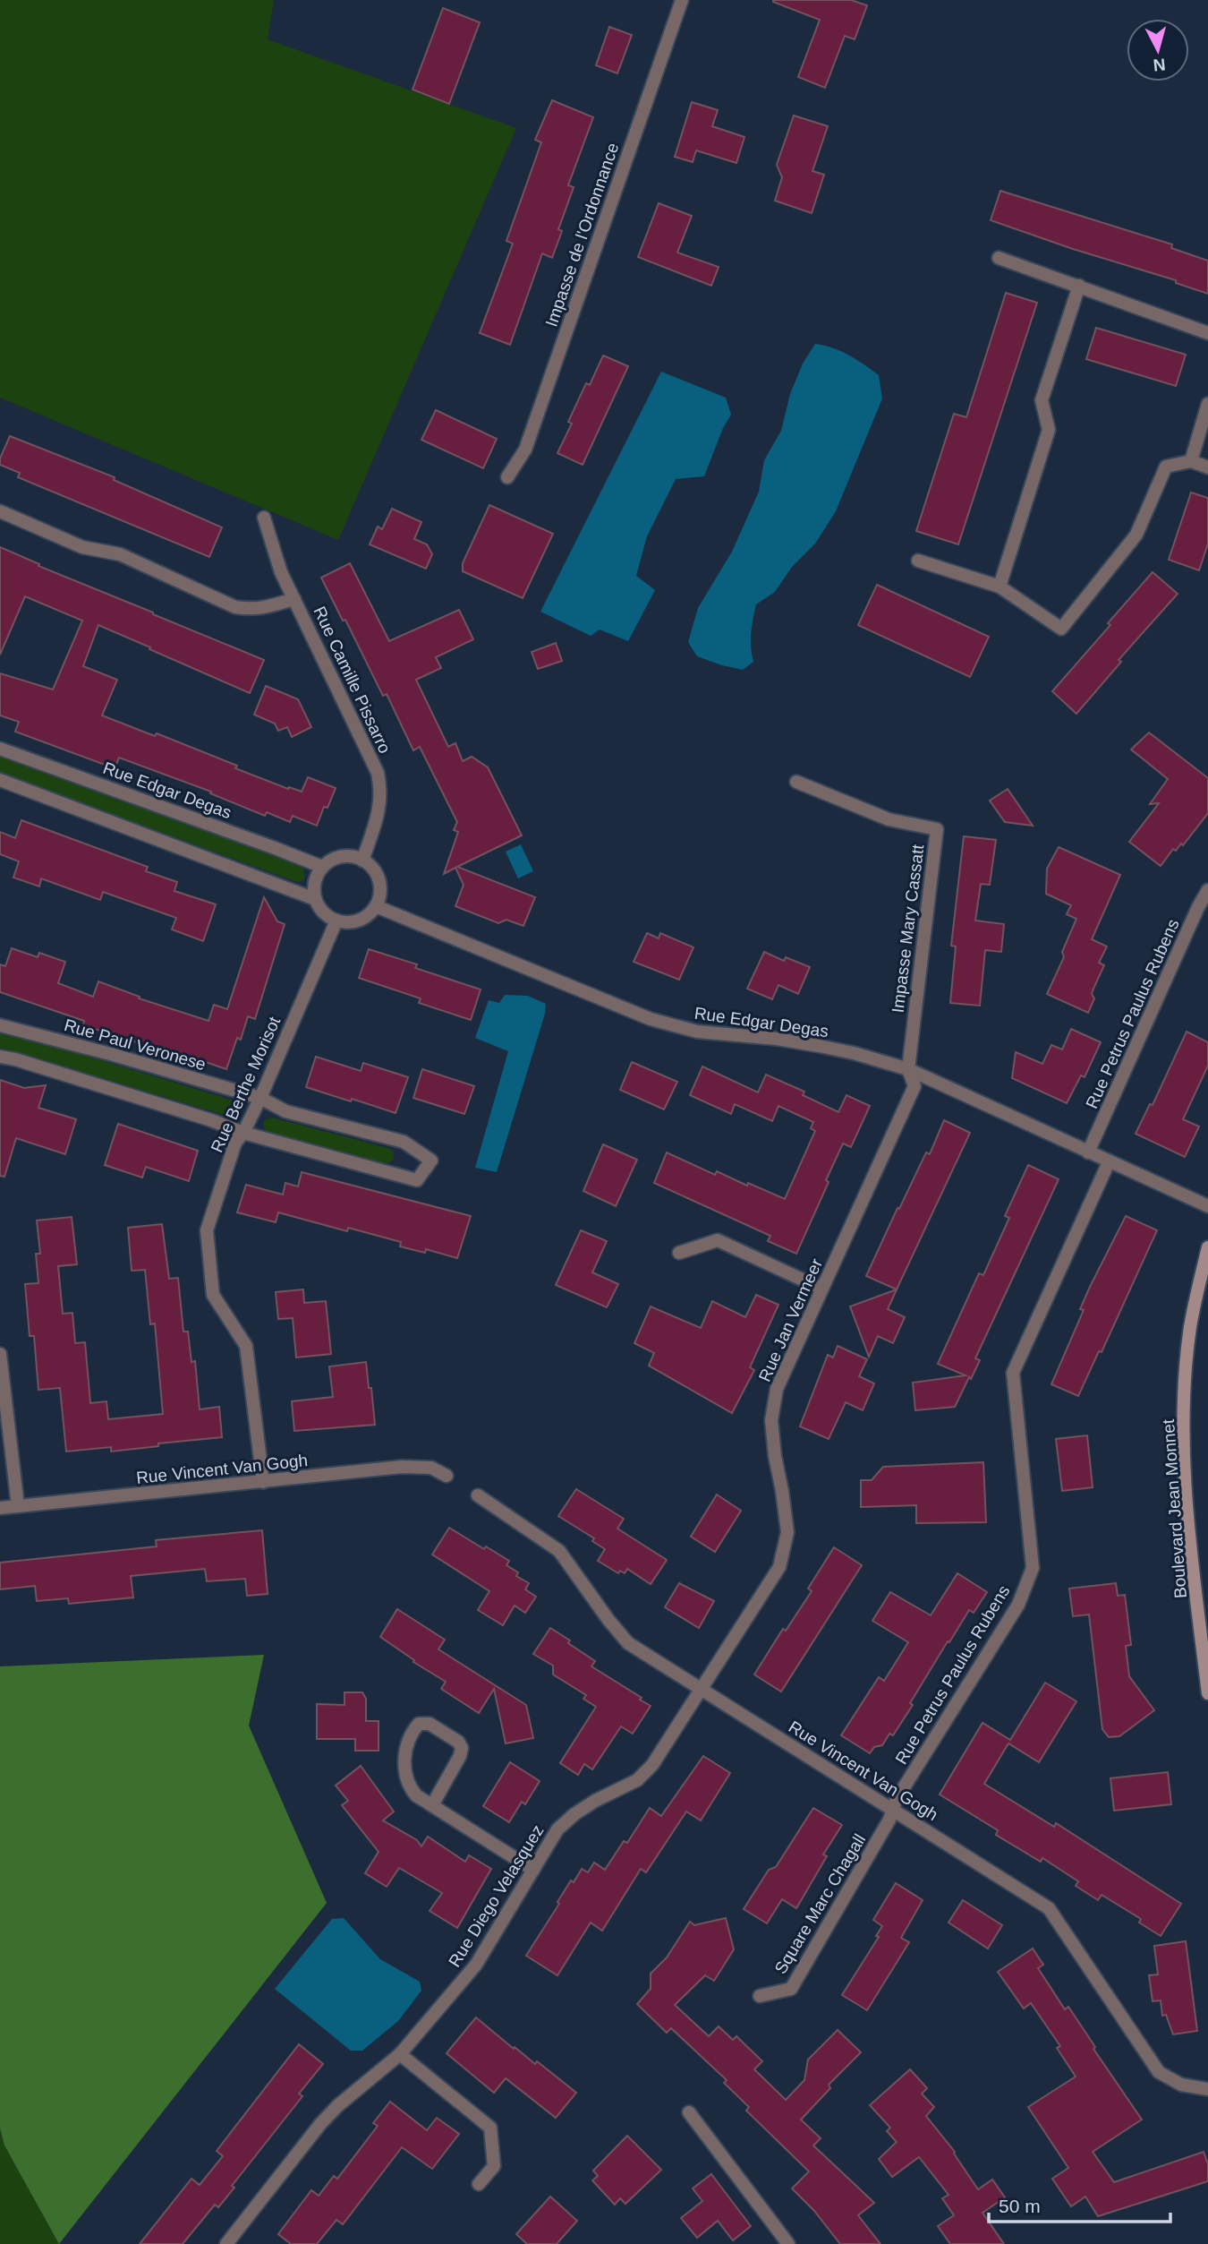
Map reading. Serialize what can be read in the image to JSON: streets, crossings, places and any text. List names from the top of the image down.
{
  "streets": {
    "main road": ["Boulevard Jean Monnet"],
    "street": [
      "Impasse de l'Ordonnance",
      "Rue Camille Pissarro",
      "Rue Edgar Degas",
      "Impasse Mary Cassatt",
      "Rue Petrus Paulus Rubens",
      "Rue Paul Veronese",
      "Rue Berthe Morisot",
      "Rue Jan Vermeer",
      "Rue Vincent Van Gogh",
      "Rue Diego Velasquez",
      "Square Marc Chagall"
    ]
  },
  "crossings": [
    ["Rue Camille Pissarro", "Rue Edgar Degas"],
    ["Rue Camille Pissarro", "Rue Berthe Morisot"],
    ["Rue Edgar Degas", "Impasse Mary Cassatt"],
    ["Rue Edgar Degas", "Rue Petrus Paulus Rubens"],
    ["Rue Edgar Degas", "Rue Berthe Morisot"],
    ["Rue Edgar Degas", "Rue Jan Vermeer"],
    ["Impasse Mary Cassatt", "Rue Jan Vermeer"],
    ["Rue Petrus Paulus Rubens", "Rue Vincent Van Gogh"],
    ["Rue Petrus Paulus Rubens", "Square Marc Chagall"],
    ["Rue Paul Veronese", "Rue Berthe Morisot"],
    ["Rue Berthe Morisot", "Rue Vincent Van Gogh"],
    ["Rue Jan Vermeer", "Rue Vincent Van Gogh"],
    ["Rue Jan Vermeer", "Rue Diego Velasquez"],
    ["Rue Vincent Van Gogh", "Rue Diego Velasquez"],
    ["Rue Vincent Van Gogh", "Square Marc Chagall"]
  ],
  "scale_bar": "50 m",
  "north": "bottom"
}
